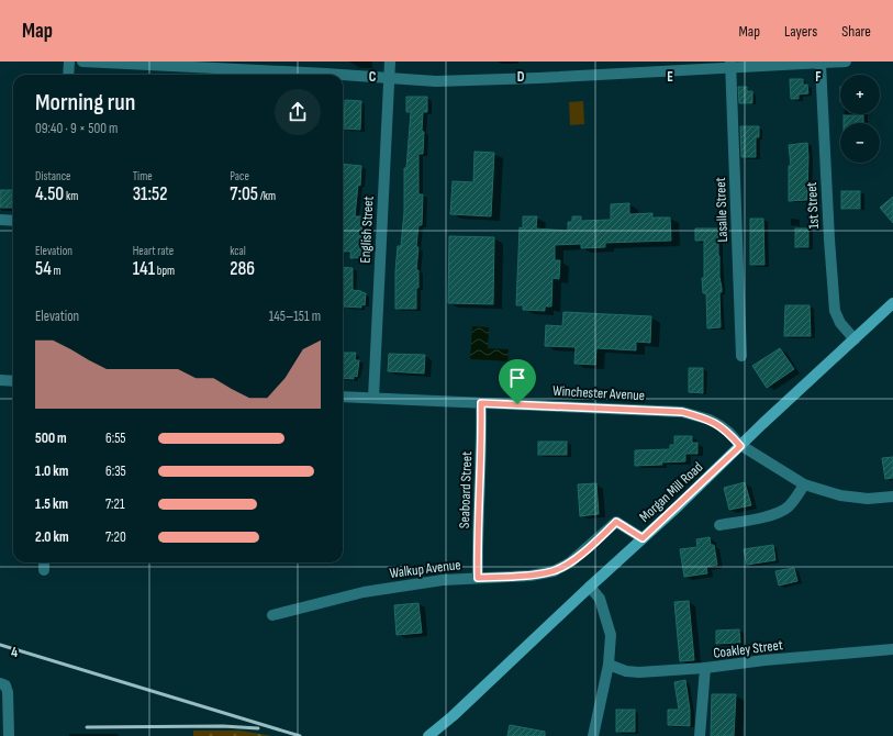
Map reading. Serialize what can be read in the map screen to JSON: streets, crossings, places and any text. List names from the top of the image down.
{
  "streets": {
    "main road": ["Morgan Mill Road"],
    "street": [
      "1st Street",
      "Lasalle Street",
      "English Street",
      "Winchester Avenue",
      "Seaboard Street",
      "Walkup Avenue",
      "Coakley Street"
    ]
  },
  "crossings": [
    ["1st Street", "Morgan Mill Road"],
    ["English Street", "Winchester Avenue"],
    ["Winchester Avenue", "Seaboard Street"],
    ["Winchester Avenue", "Morgan Mill Road"],
    ["Seaboard Street", "Walkup Avenue"],
    ["Morgan Mill Road", "Walkup Avenue"]
  ],
  "page": {
    "header": "Map",
    "nav": ["Map", "Layers", "Share"],
    "map_buttons": ["+", "−"],
    "heading": ["Morning run", "09:40 · 9 × 500 m"],
    "stats": [
      ["Distance", "4.50 km"],
      ["Time", "31:52"],
      ["Pace", "7:05 /km"],
      ["Elevation", "54 m"],
      ["Heart rate", "141 bpm"],
      ["kcal", "286"]
    ],
    "chart": ["Elevation", "145–151 m"],
    "list": [
      {
        "name": "500 m",
        "note": "6:55"
      },
      {
        "name": "1.0 km",
        "note": "6:35"
      },
      {
        "name": "1.5 km",
        "note": "7:21"
      },
      {
        "name": "2.0 km",
        "note": "7:20"
      }
    ]
  },
  "grid": {
    "columns": [
      "C",
      "D",
      "E",
      "F"
    ],
    "rows": ["4"]
  }
}
